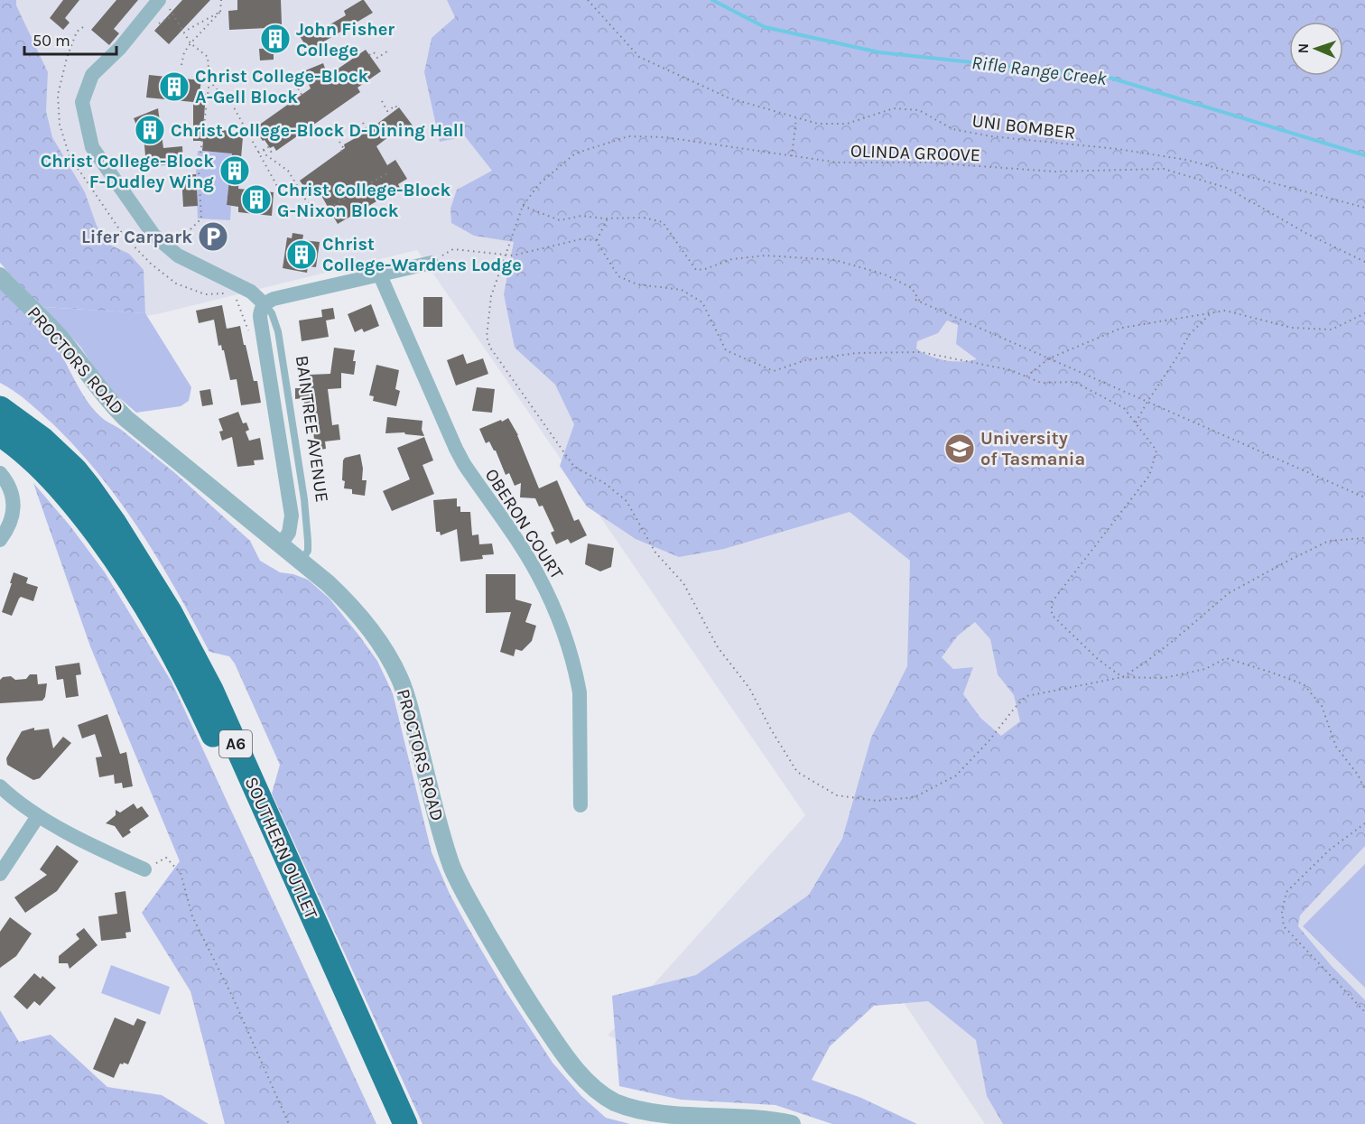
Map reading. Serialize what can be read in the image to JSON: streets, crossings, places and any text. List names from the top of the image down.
{
  "streets": {
    "highway": ["A6", "SOUTHERN OUTLET"],
    "street": ["PROCTORS ROAD", "BAINTREE AVENUE", "OBERON COURT"],
    "path": ["UNI BOMBER", "OLINDA GROOVE"]
  },
  "crossings": [
    ["PROCTORS ROAD", "BAINTREE AVENUE"]
  ],
  "water": ["Rifle Range Creek"],
  "places": {
    "building": [
      "John Fisher College",
      "Christ College-Block A-Gell Block",
      "Christ College-Block D-Dining Hall",
      "Christ College-Block F-Dudley Wing",
      "Christ College-Block G-Nixon Block",
      "Christ College-Wardens Lodge"
    ],
    "parking": ["Lifer Carpark"],
    "school or university": ["University of Tasmania"]
  },
  "scale_bar": "50 m",
  "north": "left"
}
